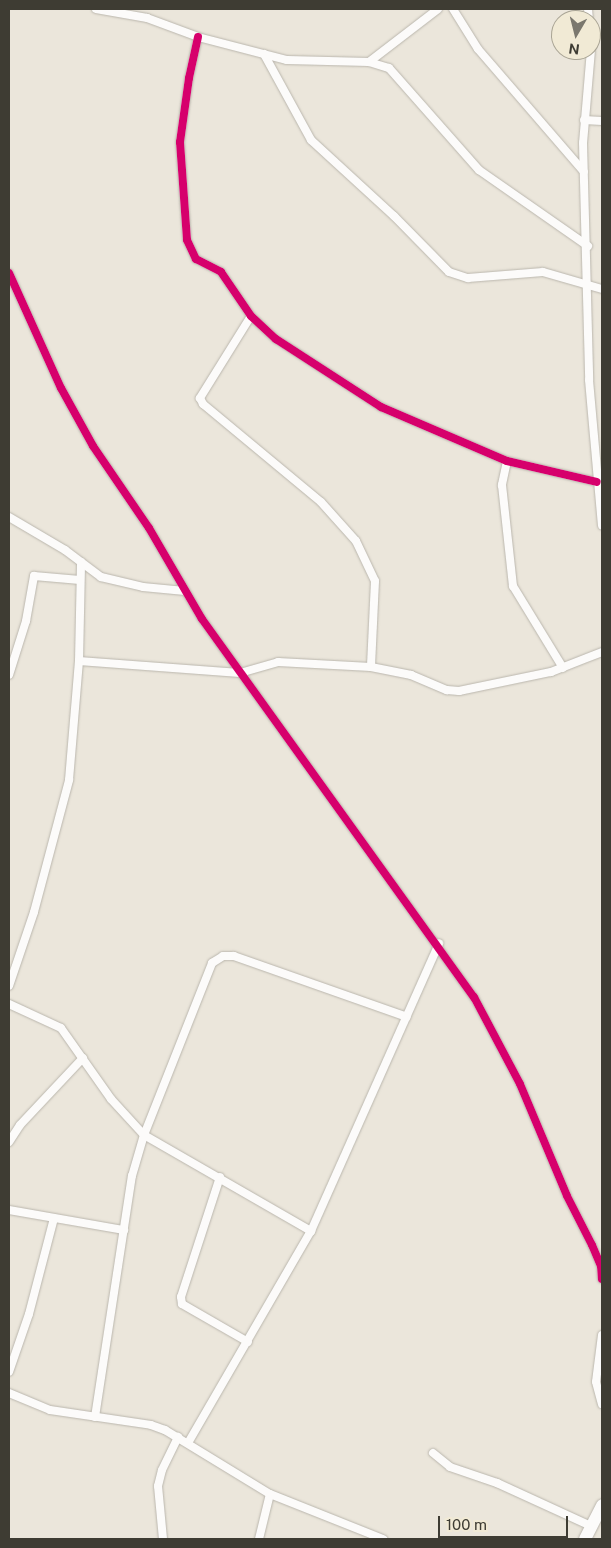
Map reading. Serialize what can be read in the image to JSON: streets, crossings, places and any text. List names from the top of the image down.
{
  "scale_bar": "100 m",
  "north": "bottom"
}
